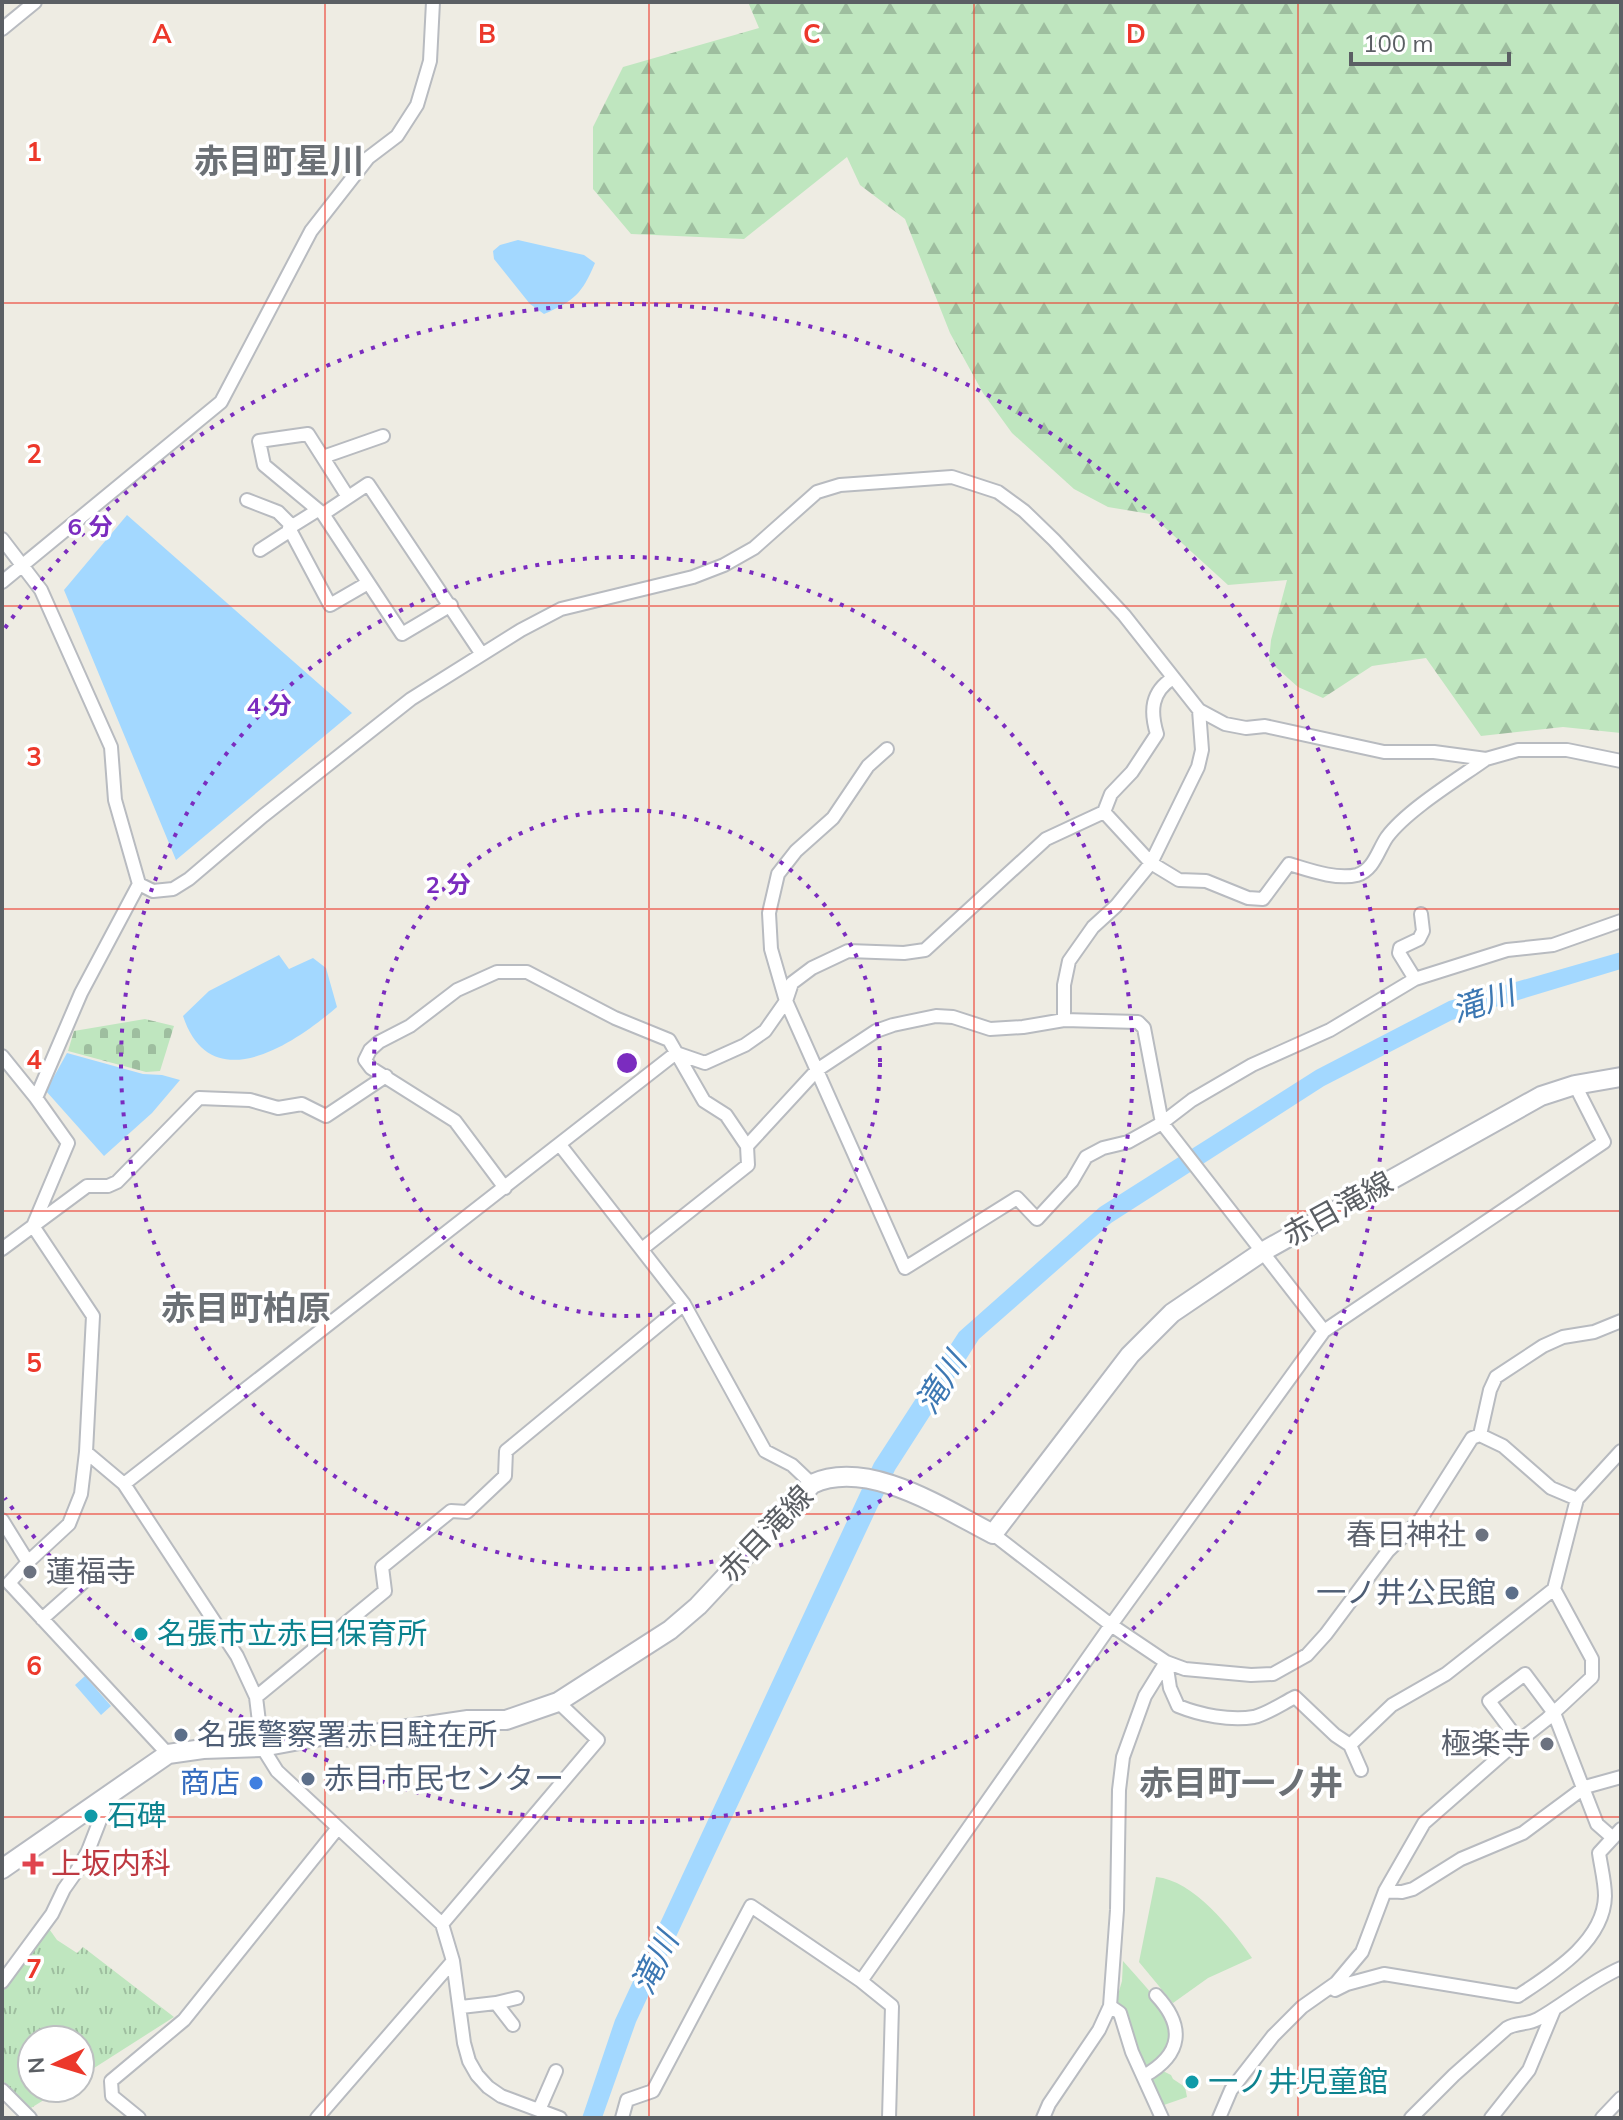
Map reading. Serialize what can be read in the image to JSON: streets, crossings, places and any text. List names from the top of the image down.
{
  "streets": {
    "main road": ["赤目滝線"]
  },
  "districts": ["赤目町星川", "赤目町柏原", "赤目町一ノ井"],
  "water": ["滝川"],
  "places": {
    "other": [
      "春日神社",
      "蓮福寺",
      "一ノ井公民館",
      "名張市立赤目保育所",
      "名張警察署赤目駐在所",
      "極楽寺",
      "赤目市民センター",
      "商店",
      "石碑",
      "一ノ井児童館"
    ],
    "health": ["上坂内科"]
  },
  "scale_bar": "100 m",
  "north": "left",
  "grid": {
    "columns": [
      "A",
      "B",
      "C",
      "D"
    ],
    "rows": [
      "1",
      "2",
      "3",
      "4",
      "5",
      "6",
      "7"
    ]
  },
  "rings": ["6 分", "4 分", "2 分"]
}
